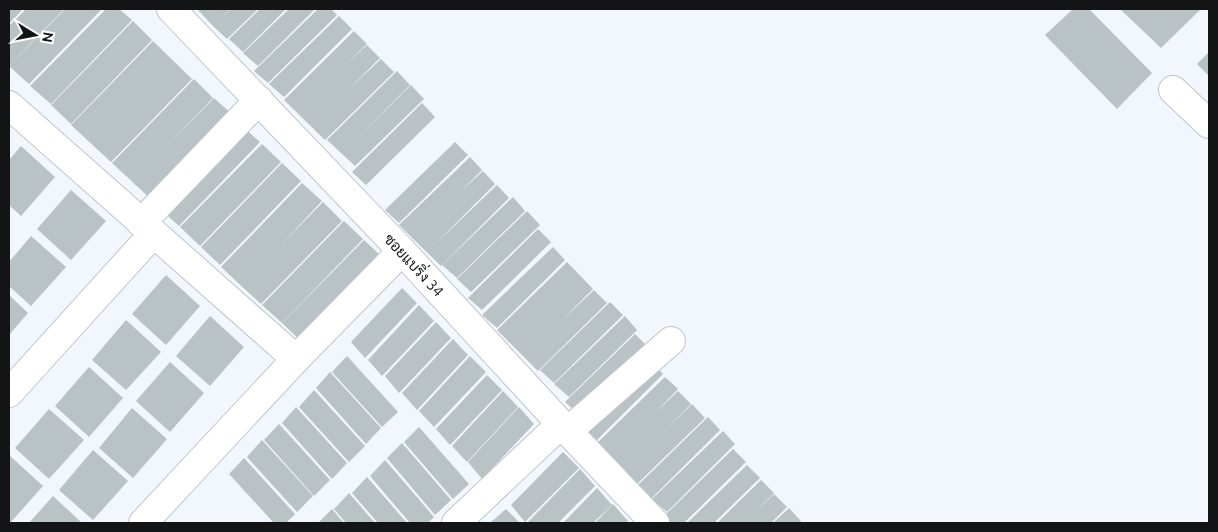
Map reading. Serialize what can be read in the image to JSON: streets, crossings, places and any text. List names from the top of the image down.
{
  "streets": {
    "street": ["ซอยแบริ่ง 34"]
  },
  "north": "right"
}
